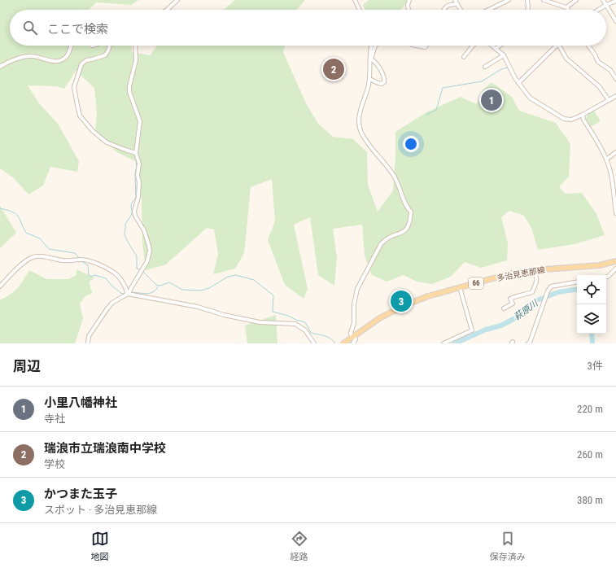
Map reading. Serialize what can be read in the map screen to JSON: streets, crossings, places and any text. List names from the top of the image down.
{
  "streets": {
    "main road": ["多治見恵那線", "66"]
  },
  "water": ["萩原川"],
  "page": {
    "search": "ここで検索",
    "pins": ["2", "1", "3"],
    "heading": ["周辺", "3件"],
    "list": [
      {
        "mark": "1",
        "name": "小里八幡神社",
        "note": "寺社",
        "value": "220 m"
      },
      {
        "mark": "2",
        "name": "瑞浪市立瑞浪南中学校",
        "note": "学校",
        "value": "260 m"
      },
      {
        "mark": "3",
        "name": "かつまた玉子",
        "note": "スポット · 多治見恵那線",
        "value": "380 m"
      }
    ],
    "nav": ["地図", "経路", "保存済み"]
  }
}
